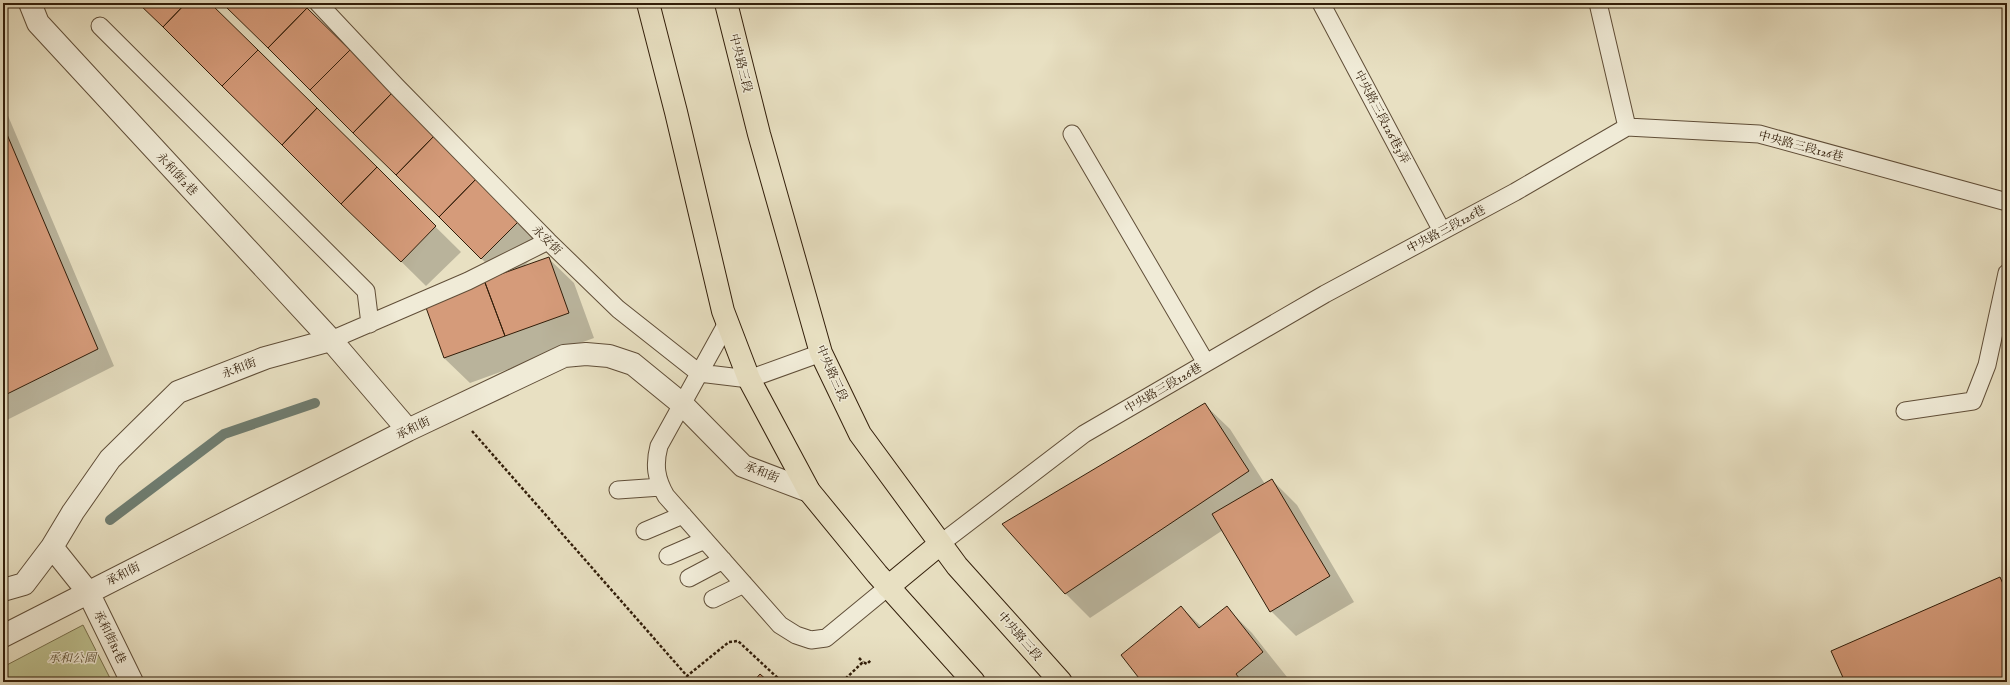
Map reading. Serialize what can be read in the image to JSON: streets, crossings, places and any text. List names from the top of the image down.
{
  "streets": {
    "main road": ["中央路三段"],
    "street": [
      "永和街2巷",
      "永和街",
      "承和街",
      "承和街81巷"
    ],
    "lane": ["中央路三段126巷3弄", "中央路三段126巷", "永安街"]
  },
  "crossings": [
    ["中央路三段", "中央路三段126巷"],
    ["中央路三段126巷3弄", "中央路三段126巷"],
    ["永和街2巷", "永和街"],
    ["永和街2巷", "承和街"],
    ["永安街", "永和街"],
    ["永和街", "承和街81巷"],
    ["承和街", "承和街81巷"]
  ],
  "parks": ["承和公園"]
}
